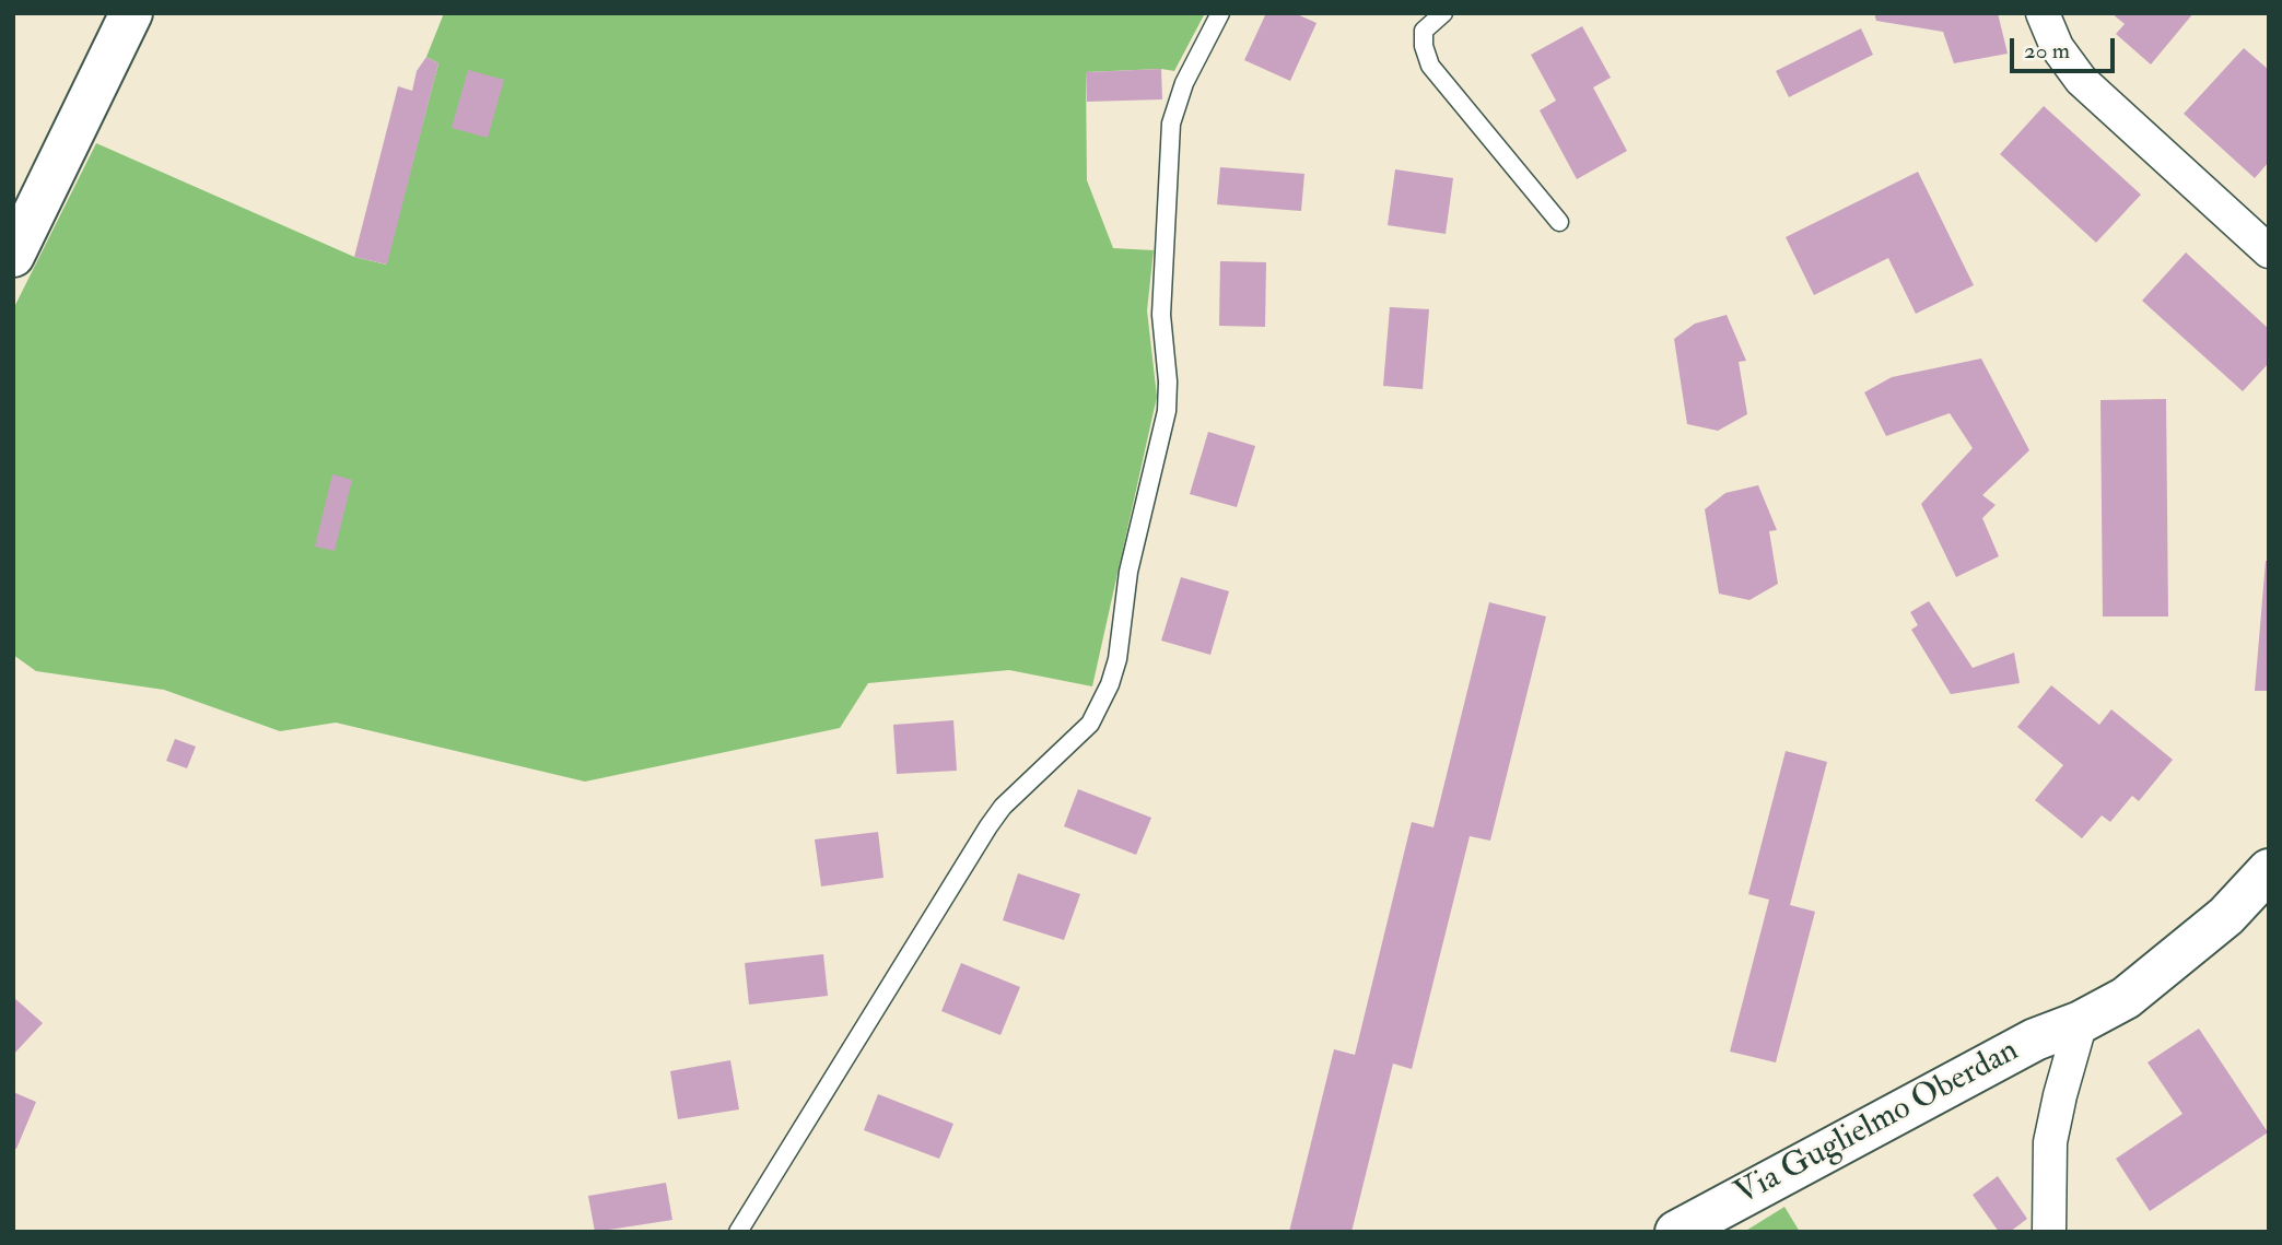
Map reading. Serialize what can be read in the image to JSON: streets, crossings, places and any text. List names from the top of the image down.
{
  "streets": {
    "street": ["Via Guglielmo Oberdan"]
  },
  "scale_bar": "20 m"
}
